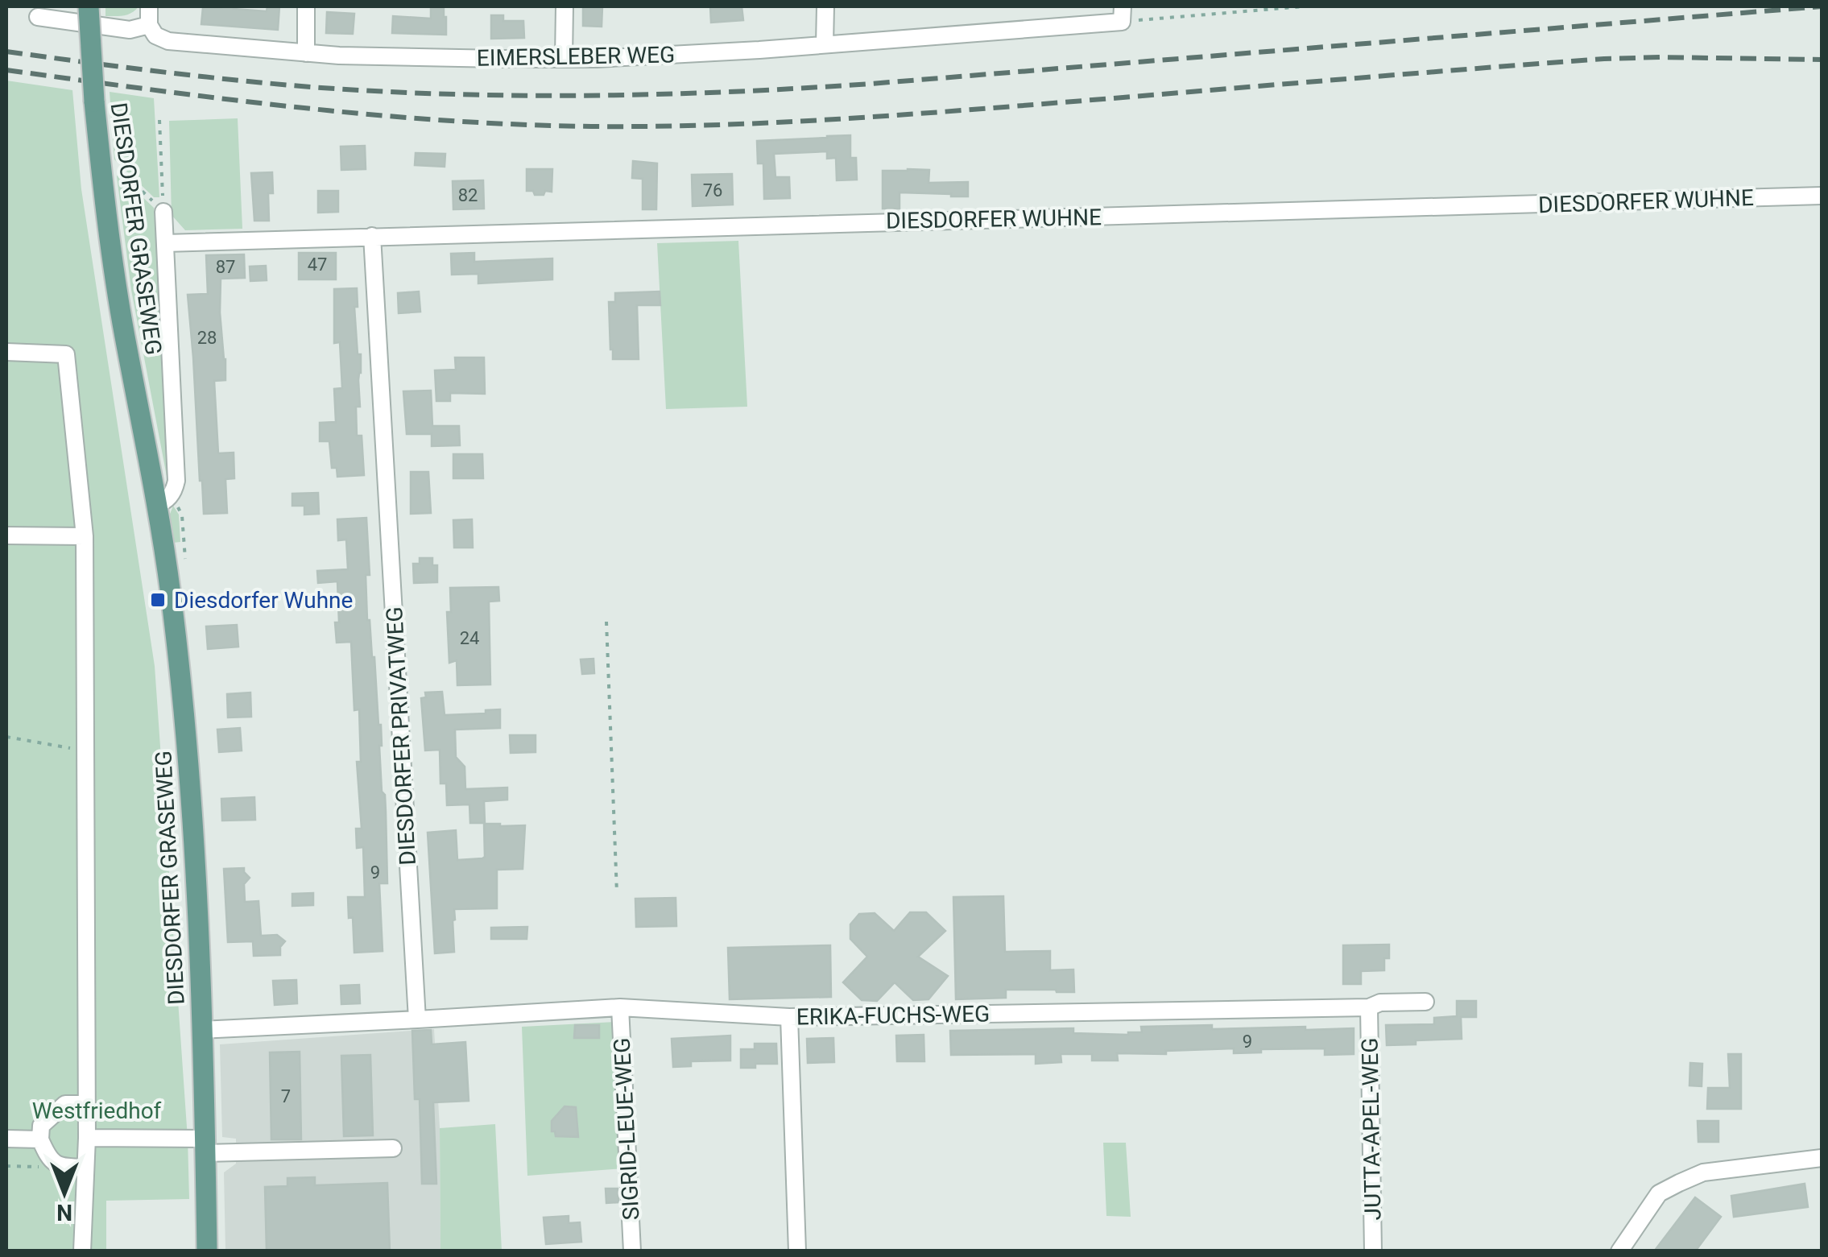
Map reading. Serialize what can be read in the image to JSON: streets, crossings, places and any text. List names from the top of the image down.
{
  "streets": {
    "main road": ["DIESDORFER GRASEWEG"],
    "street": [
      "EIMERSLEBER WEG",
      "DIESDORFER WUHNE",
      "DIESDORFER PRIVATWEG",
      "ERIKA-FUCHS-WEG",
      "SIGRID-LEUE-WEG",
      "JUTTA-APEL-WEG"
    ]
  },
  "crossings": [
    ["DIESDORFER WUHNE", "DIESDORFER GRASEWEG"],
    ["DIESDORFER WUHNE", "DIESDORFER PRIVATWEG"],
    ["DIESDORFER PRIVATWEG", "ERIKA-FUCHS-WEG"],
    ["ERIKA-FUCHS-WEG", "SIGRID-LEUE-WEG"],
    ["ERIKA-FUCHS-WEG", "JUTTA-APEL-WEG"]
  ],
  "parks": ["Westfriedhof"],
  "places": {
    "transit": ["Diesdorfer Wuhne"]
  },
  "house_numbers": [
    "76",
    "82",
    "47",
    "87",
    "28",
    "24",
    "9",
    "9",
    "7"
  ],
  "north": "bottom"
}
